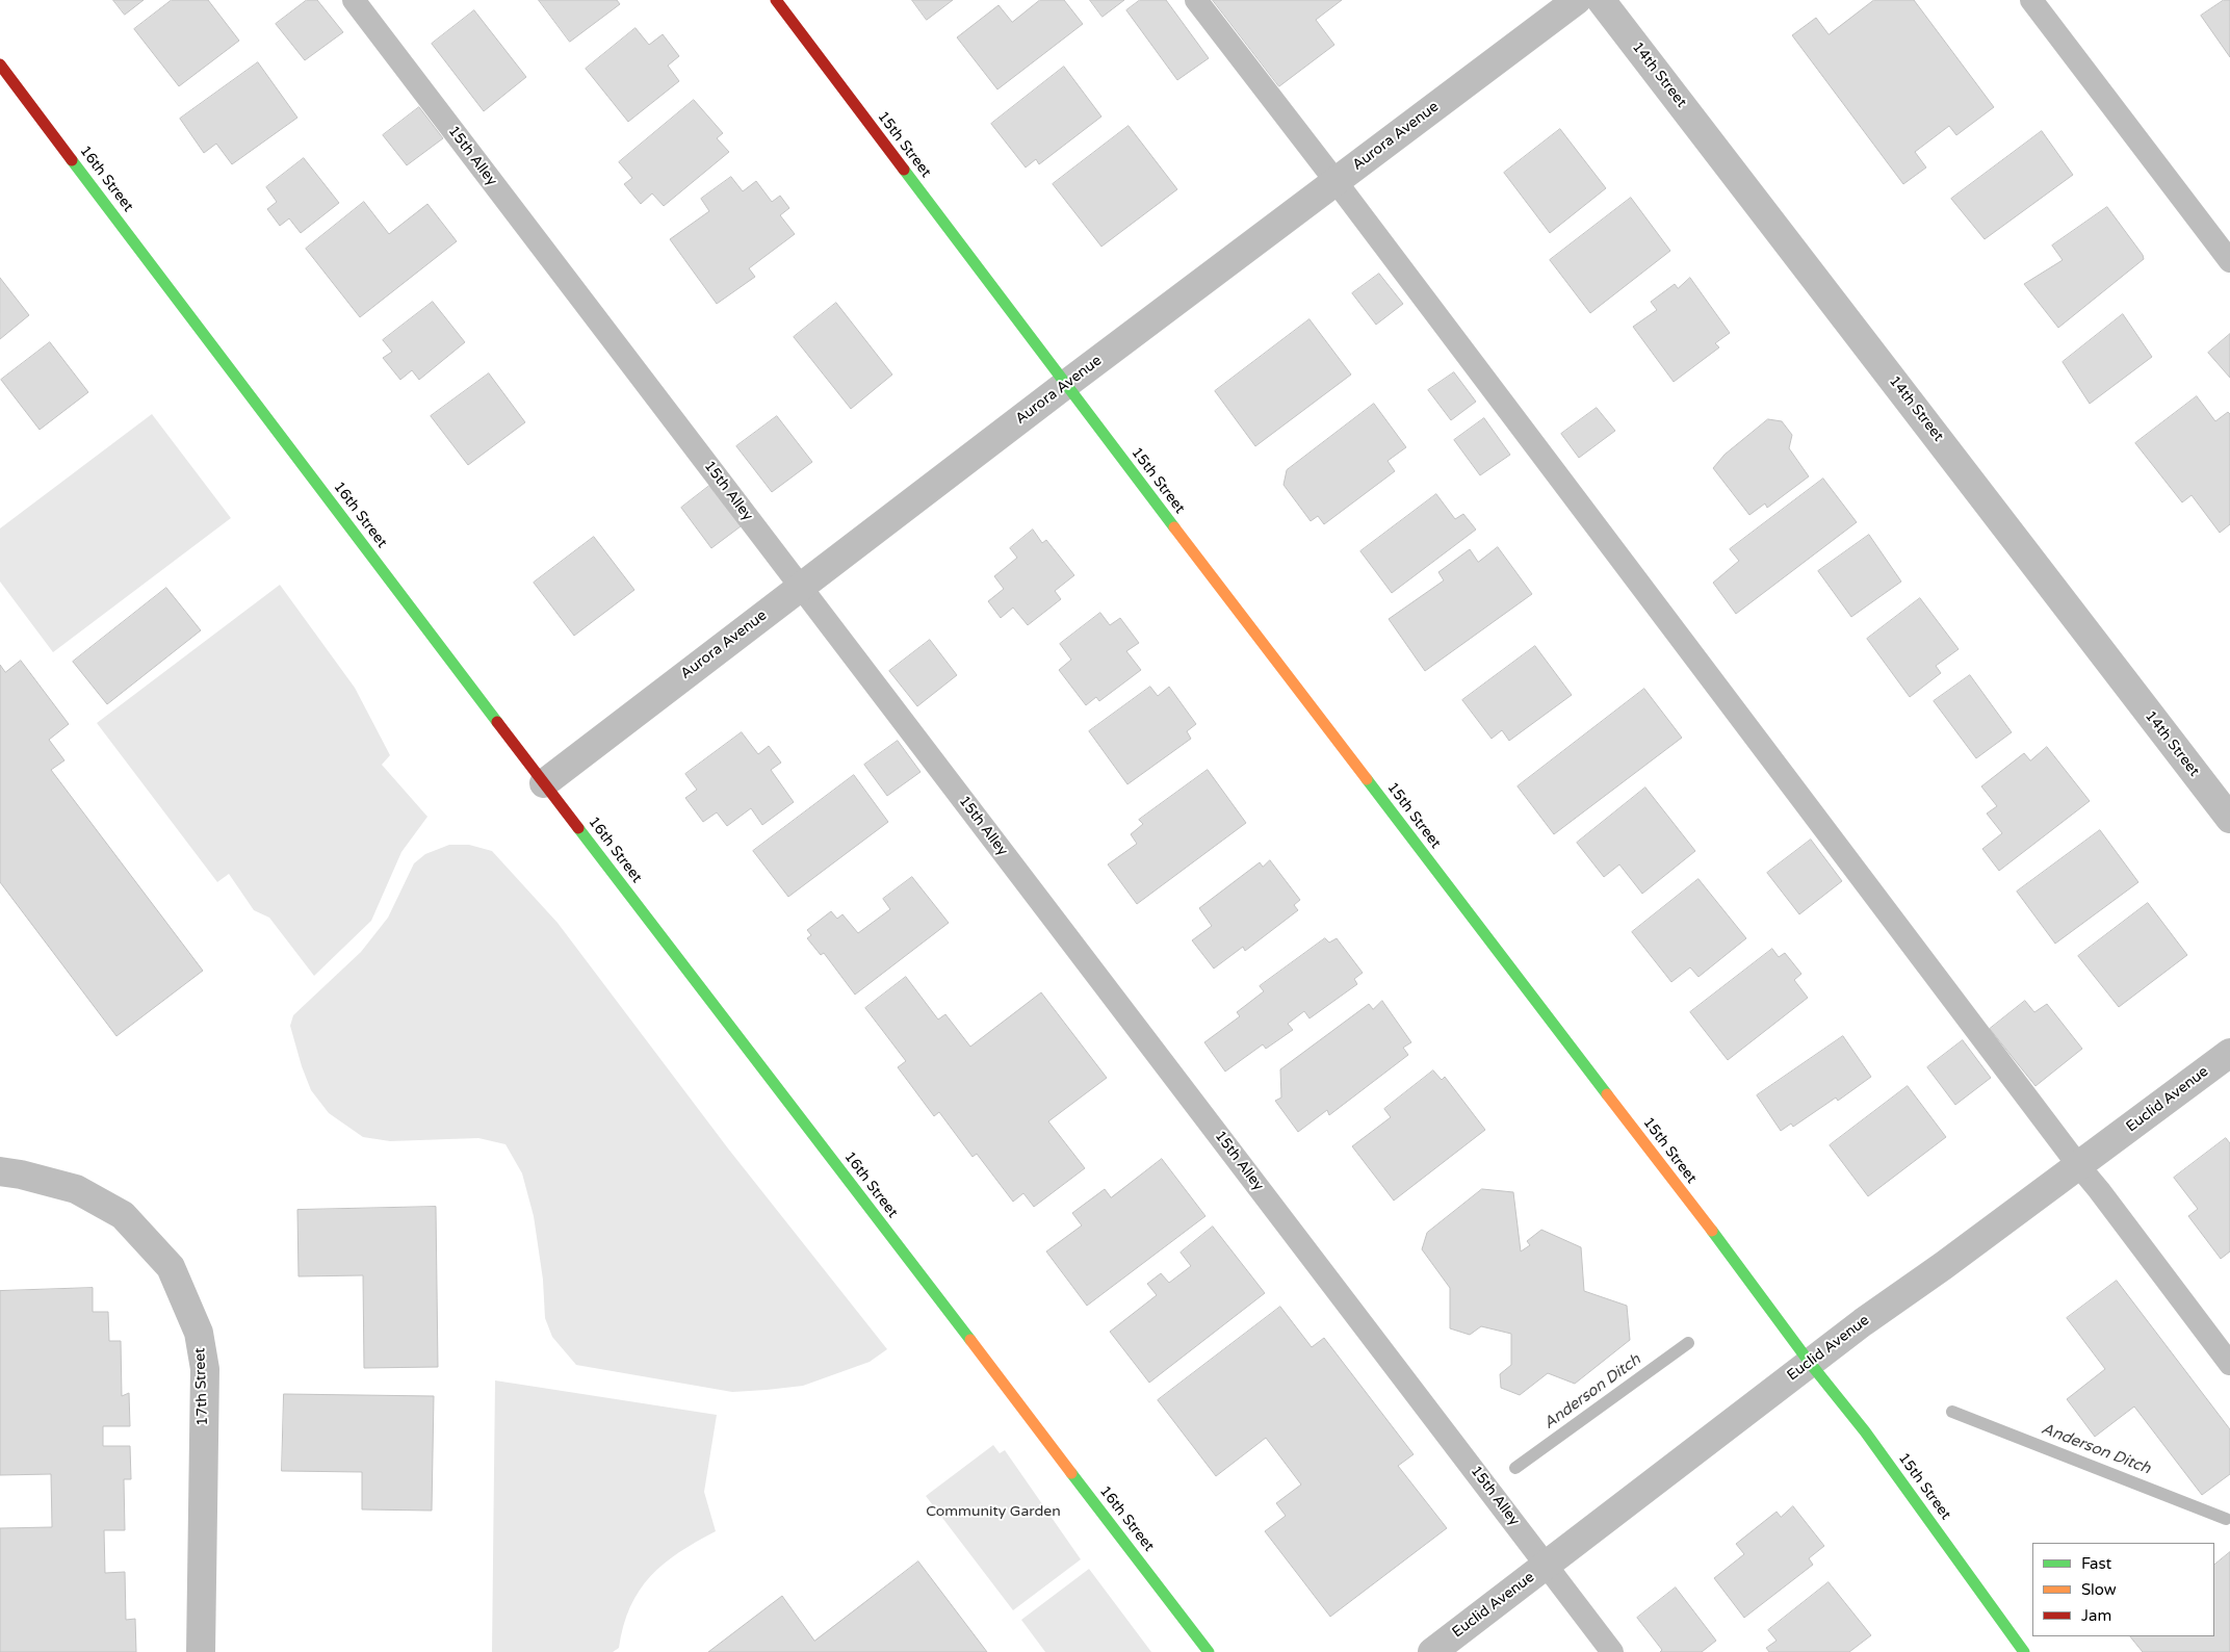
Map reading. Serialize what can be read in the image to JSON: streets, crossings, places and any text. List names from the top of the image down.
{
  "streets": {
    "street": [
      "14th Street",
      "Aurora Avenue",
      "15th Street",
      "16th Street",
      "Euclid Avenue",
      "17th Street"
    ],
    "lane": ["15th Alley"]
  },
  "crossings": [
    ["Aurora Avenue", "15th Street"],
    ["Aurora Avenue", "15th Alley"],
    ["Aurora Avenue", "16th Street"],
    ["15th Street", "Euclid Avenue"],
    ["15th Alley", "Euclid Avenue"]
  ],
  "water": ["Anderson Ditch"],
  "parks": ["Community Garden"],
  "legend": ["Fast", "Slow", "Jam"]
}
